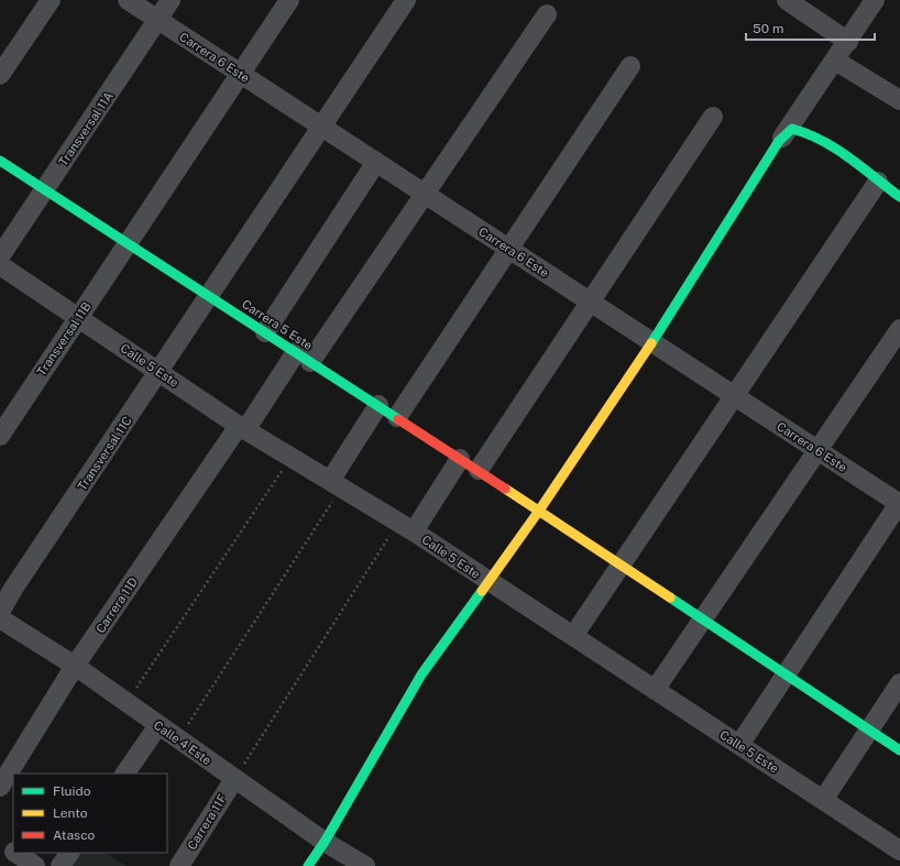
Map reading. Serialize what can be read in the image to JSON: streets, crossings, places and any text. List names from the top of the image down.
{
  "streets": {
    "street": [
      "Carrera 6 Este",
      "Transversal 11A",
      "Carrera 5 Este",
      "Transversal 11B",
      "Calle 5 Este",
      "Transversal 11C",
      "Carrera 11D",
      "Calle 4 Este",
      "Carrera 11F"
    ]
  },
  "crossings": [
    ["Carrera 6 Este", "Transversal 11A"],
    ["Carrera 6 Este", "Transversal 11B"],
    ["Carrera 6 Este", "Transversal 11C"],
    ["Carrera 6 Este", "Carrera 11D"],
    ["Transversal 11A", "Carrera 5 Este"],
    ["Carrera 5 Este", "Transversal 11B"],
    ["Carrera 5 Este", "Transversal 11C"],
    ["Carrera 5 Este", "Carrera 11D"],
    ["Transversal 11B", "Calle 5 Este"],
    ["Calle 5 Este", "Transversal 11C"],
    ["Calle 5 Este", "Carrera 11D"],
    ["Carrera 11D", "Calle 4 Este"],
    ["Calle 4 Este", "Carrera 11F"]
  ],
  "legend": ["Fluido", "Lento", "Atasco"],
  "scale_bar": "50 m"
}
